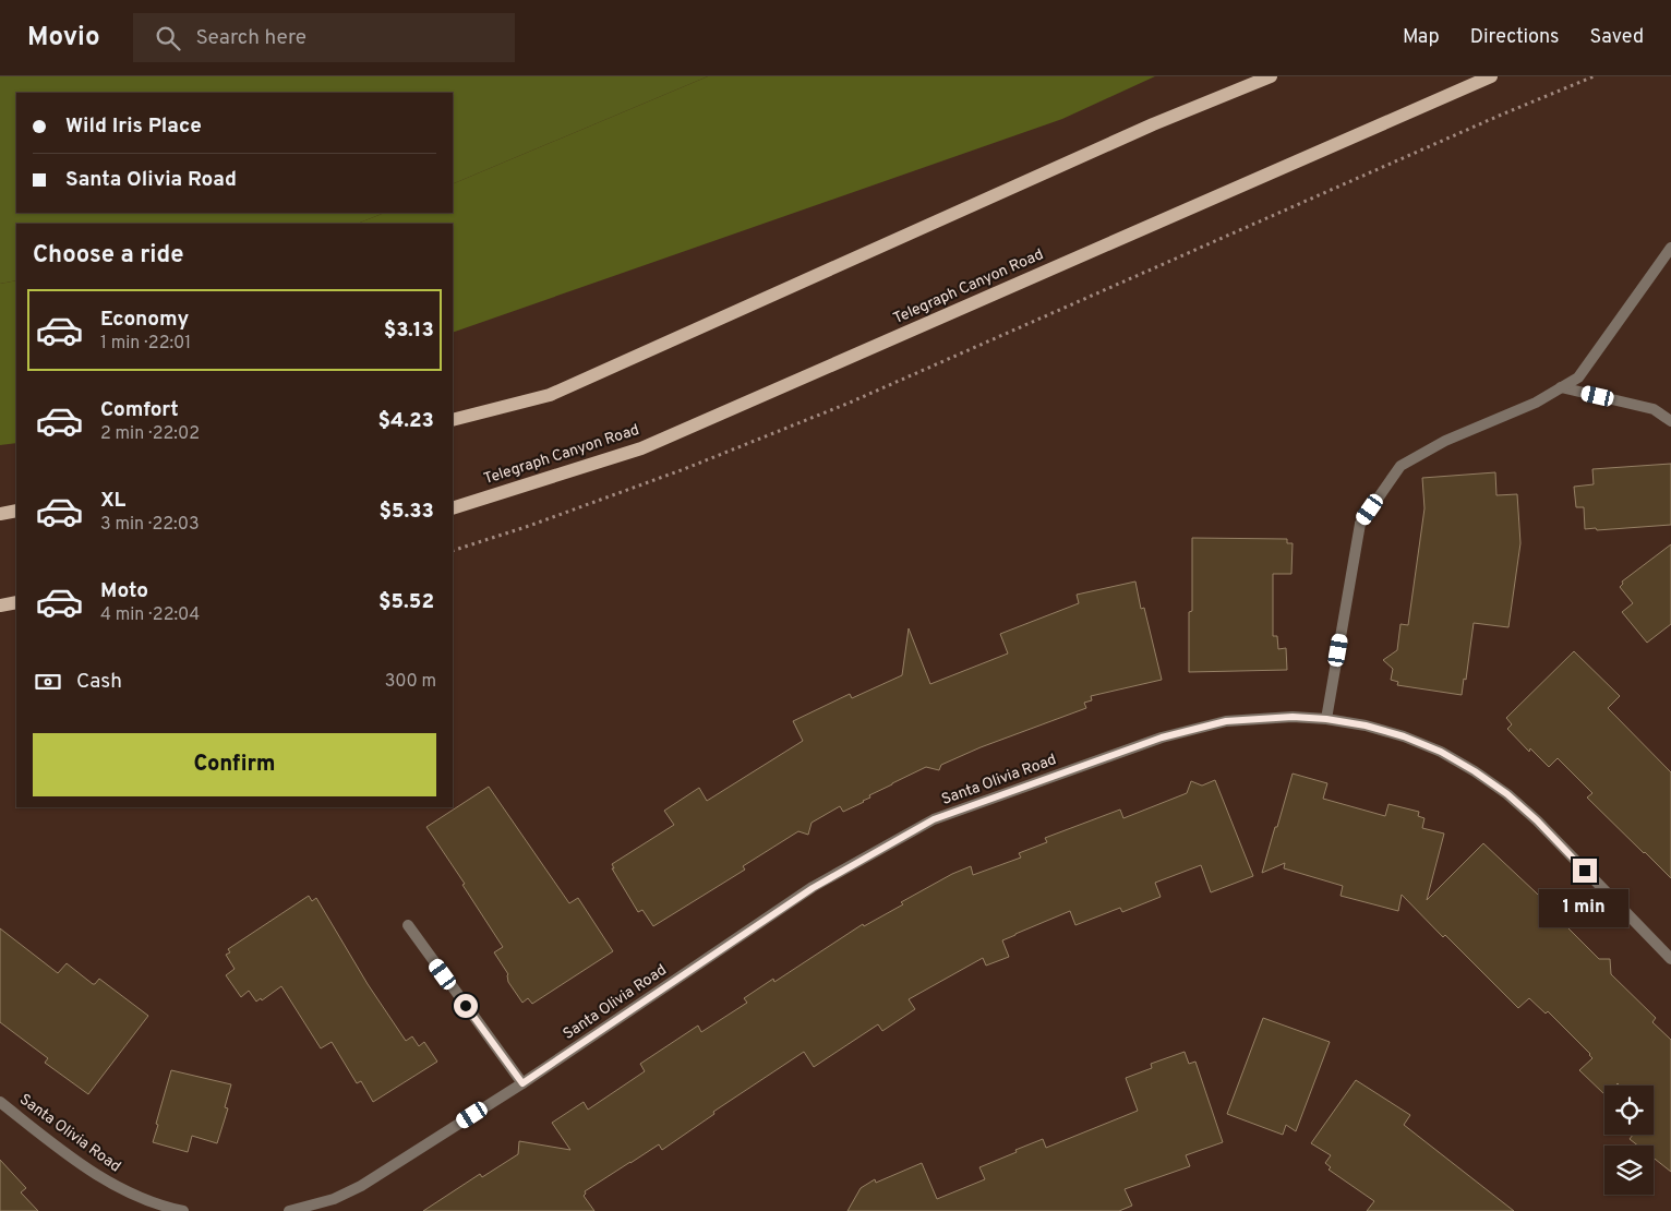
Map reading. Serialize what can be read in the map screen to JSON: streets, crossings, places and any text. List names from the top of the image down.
{
  "streets": {
    "main road": ["Telegraph Canyon Road"],
    "street": ["Santa Olivia Road"]
  },
  "page": {
    "header": "Movio",
    "search": "Search here",
    "nav": ["Map", "Directions", "Saved"],
    "banner": ["Wild Iris Place", "Santa Olivia Road"],
    "heading": "Choose a ride",
    "list": [
      {
        "name": "Economy",
        "note": "1 min · 22:01",
        "value": "$3.13"
      },
      {
        "name": "Comfort",
        "note": "2 min · 22:02",
        "value": "$4.23"
      },
      {
        "name": "XL",
        "note": "3 min · 22:03",
        "value": "$5.33"
      },
      {
        "name": "Moto",
        "note": "4 min · 22:04",
        "value": "$5.52"
      }
    ],
    "pay": ["Cash", "300 m"],
    "buttons": "Confirm",
    "bubble": "1 min"
  }
}
